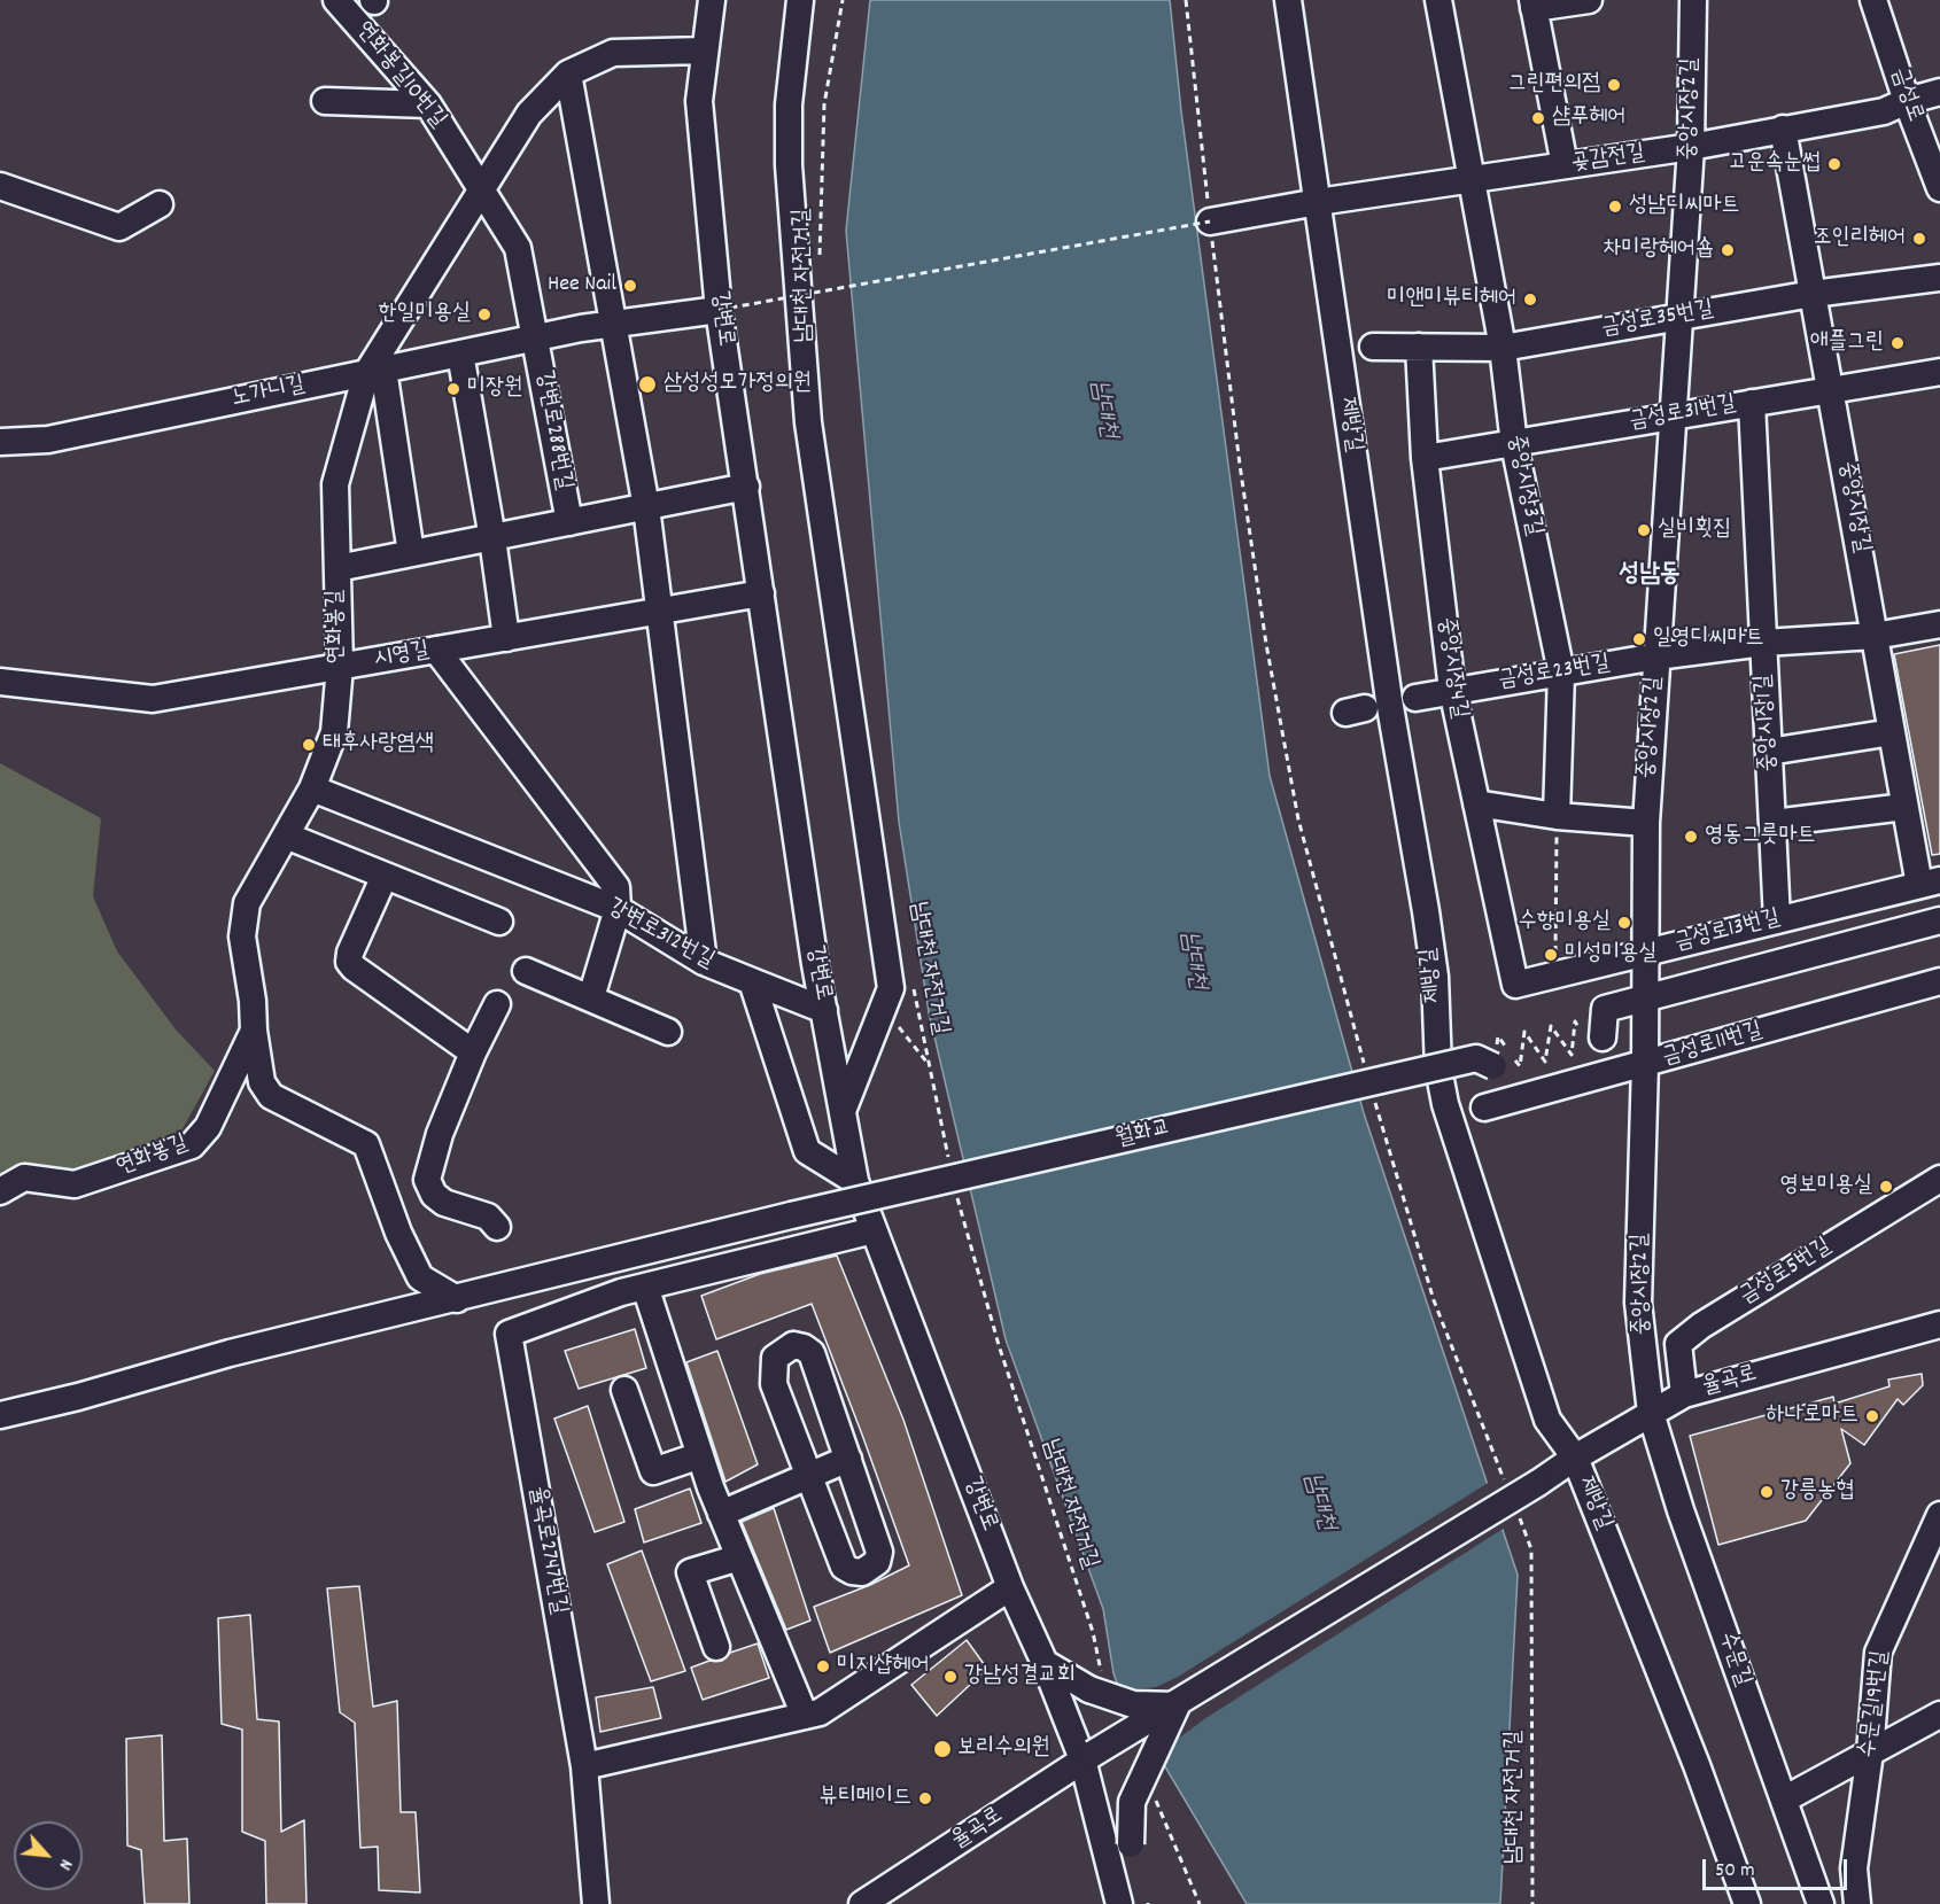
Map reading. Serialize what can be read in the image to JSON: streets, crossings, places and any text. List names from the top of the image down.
{
  "streets": {
    "street": [
      "연화봉길10번길",
      "금성로",
      "중앙시장2길",
      "곶감전길",
      "강변로",
      "금성로35번길",
      "노가니길",
      "금성로31번길",
      "제방길",
      "강변로288번길",
      "중앙시장3길",
      "중앙시장길",
      "연화봉길",
      "시영길",
      "중앙시장4길",
      "금성로23번길",
      "중앙시장1길",
      "금성로13번길",
      "강변로312번길",
      "금성로11번길",
      "월화교",
      "금성로5번길",
      "율곡로",
      "율곡로2747번길",
      "수문길",
      "수문길19번길"
    ],
    "path": ["남대천 자전거길"]
  },
  "crossings": [
    ["연화봉길10번길", "연화봉길"],
    ["금성로", "곶감전길"],
    ["중앙시장2길", "곶감전길"],
    ["중앙시장2길", "금성로35번길"],
    ["중앙시장2길", "금성로31번길"],
    ["중앙시장2길", "금성로23번길"],
    ["중앙시장2길", "금성로13번길"],
    ["중앙시장2길", "금성로11번길"],
    ["중앙시장2길", "율곡로"],
    ["중앙시장2길", "수문길"],
    ["곶감전길", "제방길"],
    ["곶감전길", "중앙시장3길"],
    ["곶감전길", "중앙시장길"],
    ["강변로", "노가니길"],
    ["강변로", "강변로288번길"],
    ["강변로", "연화봉길"],
    ["강변로", "시영길"],
    ["강변로", "강변로312번길"],
    ["강변로", "율곡로"],
    ["금성로35번길", "중앙시장3길"],
    ["금성로35번길", "중앙시장길"],
    ["금성로35번길", "중앙시장4길"],
    ["노가니길", "강변로288번길"],
    ["노가니길", "연화봉길"],
    ["금성로31번길", "중앙시장3길"],
    ["금성로31번길", "중앙시장길"],
    ["금성로31번길", "중앙시장4길"],
    ["금성로31번길", "중앙시장1길"],
    ["제방길", "율곡로"],
    ["강변로288번길", "연화봉길"],
    ["중앙시장3길", "금성로23번길"],
    ["중앙시장길", "금성로23번길"],
    ["중앙시장길", "금성로13번길"],
    ["연화봉길", "시영길"],
    ["연화봉길", "강변로312번길"],
    ["중앙시장4길", "금성로23번길"],
    ["중앙시장4길", "금성로13번길"],
    ["금성로23번길", "중앙시장1길"],
    ["중앙시장1길", "금성로13번길"],
    ["금성로5번길", "율곡로"],
    ["율곡로", "수문길"]
  ],
  "districts": ["성남동"],
  "water": ["남대천"],
  "places": [
    "그린편의점",
    "샴푸헤어",
    "고운속눈썹",
    "성남디씨마트",
    "조인리헤어",
    "차미랑헤어숍",
    "Hee Nail",
    "미앤미뷰티헤어",
    "한일미용실",
    "애플그린",
    "삼성성모가정의원",
    "미장원",
    "실비횟집",
    "일영디씨마트",
    "태후사랑염색",
    "영동그릇마트",
    "수향미용실",
    "미성미용실",
    "영보미용실",
    "하나로마트",
    "강릉농협",
    "미지샵헤어",
    "강남성결교회",
    "보리수의원",
    "뷰티메이드"
  ],
  "scale_bar": "50 m",
  "north": "bottom right"
}
